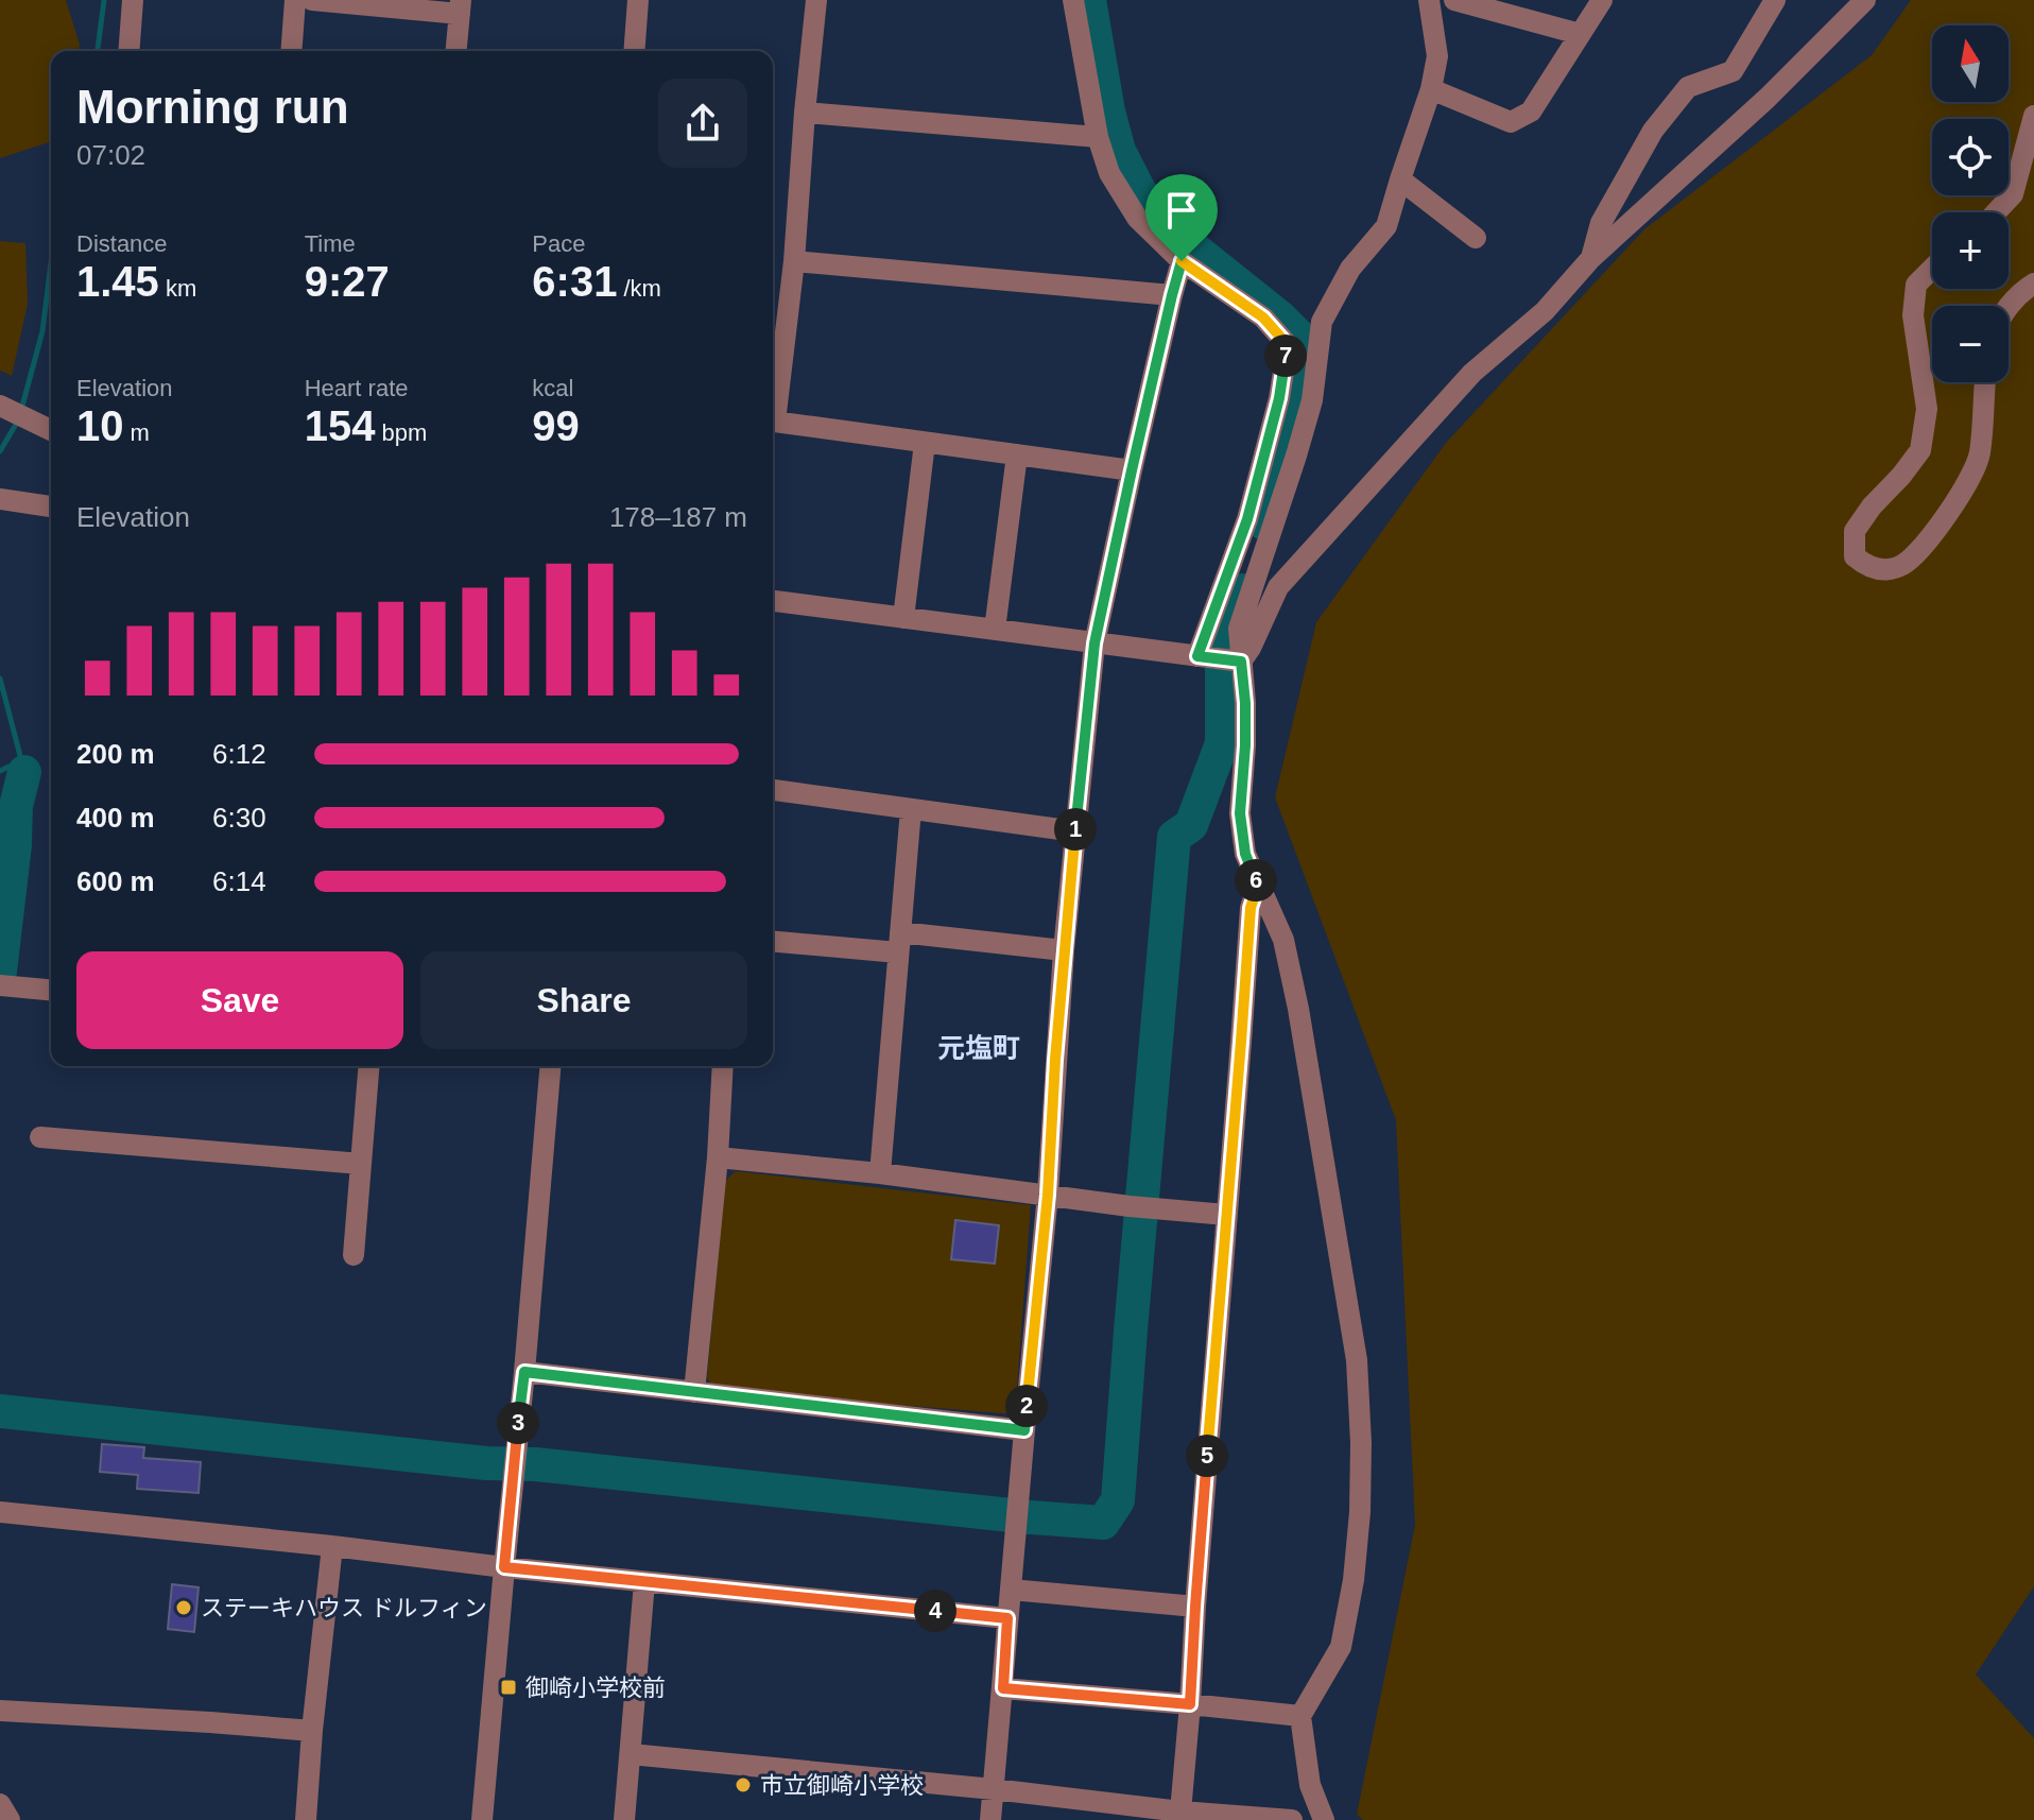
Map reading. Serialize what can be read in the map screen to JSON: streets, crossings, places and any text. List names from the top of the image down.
{
  "districts": ["元塩町"],
  "places": {
    "other": ["ステーキハウス ドルフィン", "市立御崎小学校"],
    "transit": ["御崎小学校前"]
  },
  "north": "top",
  "page": {
    "map_buttons": ["+", "−"],
    "heading": ["Morning run", "07:02"],
    "stats": [
      ["Distance", "1.45 km"],
      ["Time", "9:27"],
      ["Pace", "6:31 /km"],
      ["Elevation", "10 m"],
      ["Heart rate", "154 bpm"],
      ["kcal", "99"]
    ],
    "pins": [
      "7",
      "1",
      "6",
      "2",
      "3",
      "5",
      "4"
    ],
    "chart": ["Elevation", "178–187 m"],
    "list": [
      {
        "name": "200 m",
        "note": "6:12"
      },
      {
        "name": "400 m",
        "note": "6:30"
      },
      {
        "name": "600 m",
        "note": "6:14"
      }
    ],
    "buttons": ["Save", "Share"]
  }
}
